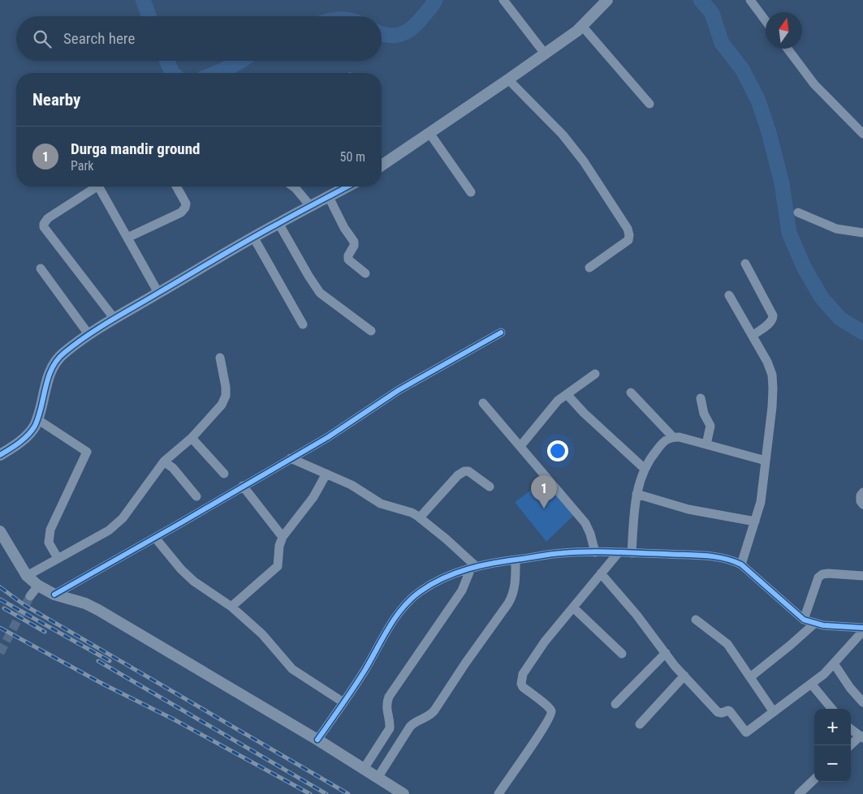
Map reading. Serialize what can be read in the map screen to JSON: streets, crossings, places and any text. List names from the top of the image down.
{
  "north": "top",
  "page": {
    "search": "Search here",
    "heading": "Nearby",
    "list": [
      {
        "mark": "1",
        "name": "Durga mandir ground",
        "note": "Park",
        "value": "50 m"
      }
    ],
    "pins": "1",
    "map_buttons": ["+", "−"]
  }
}
